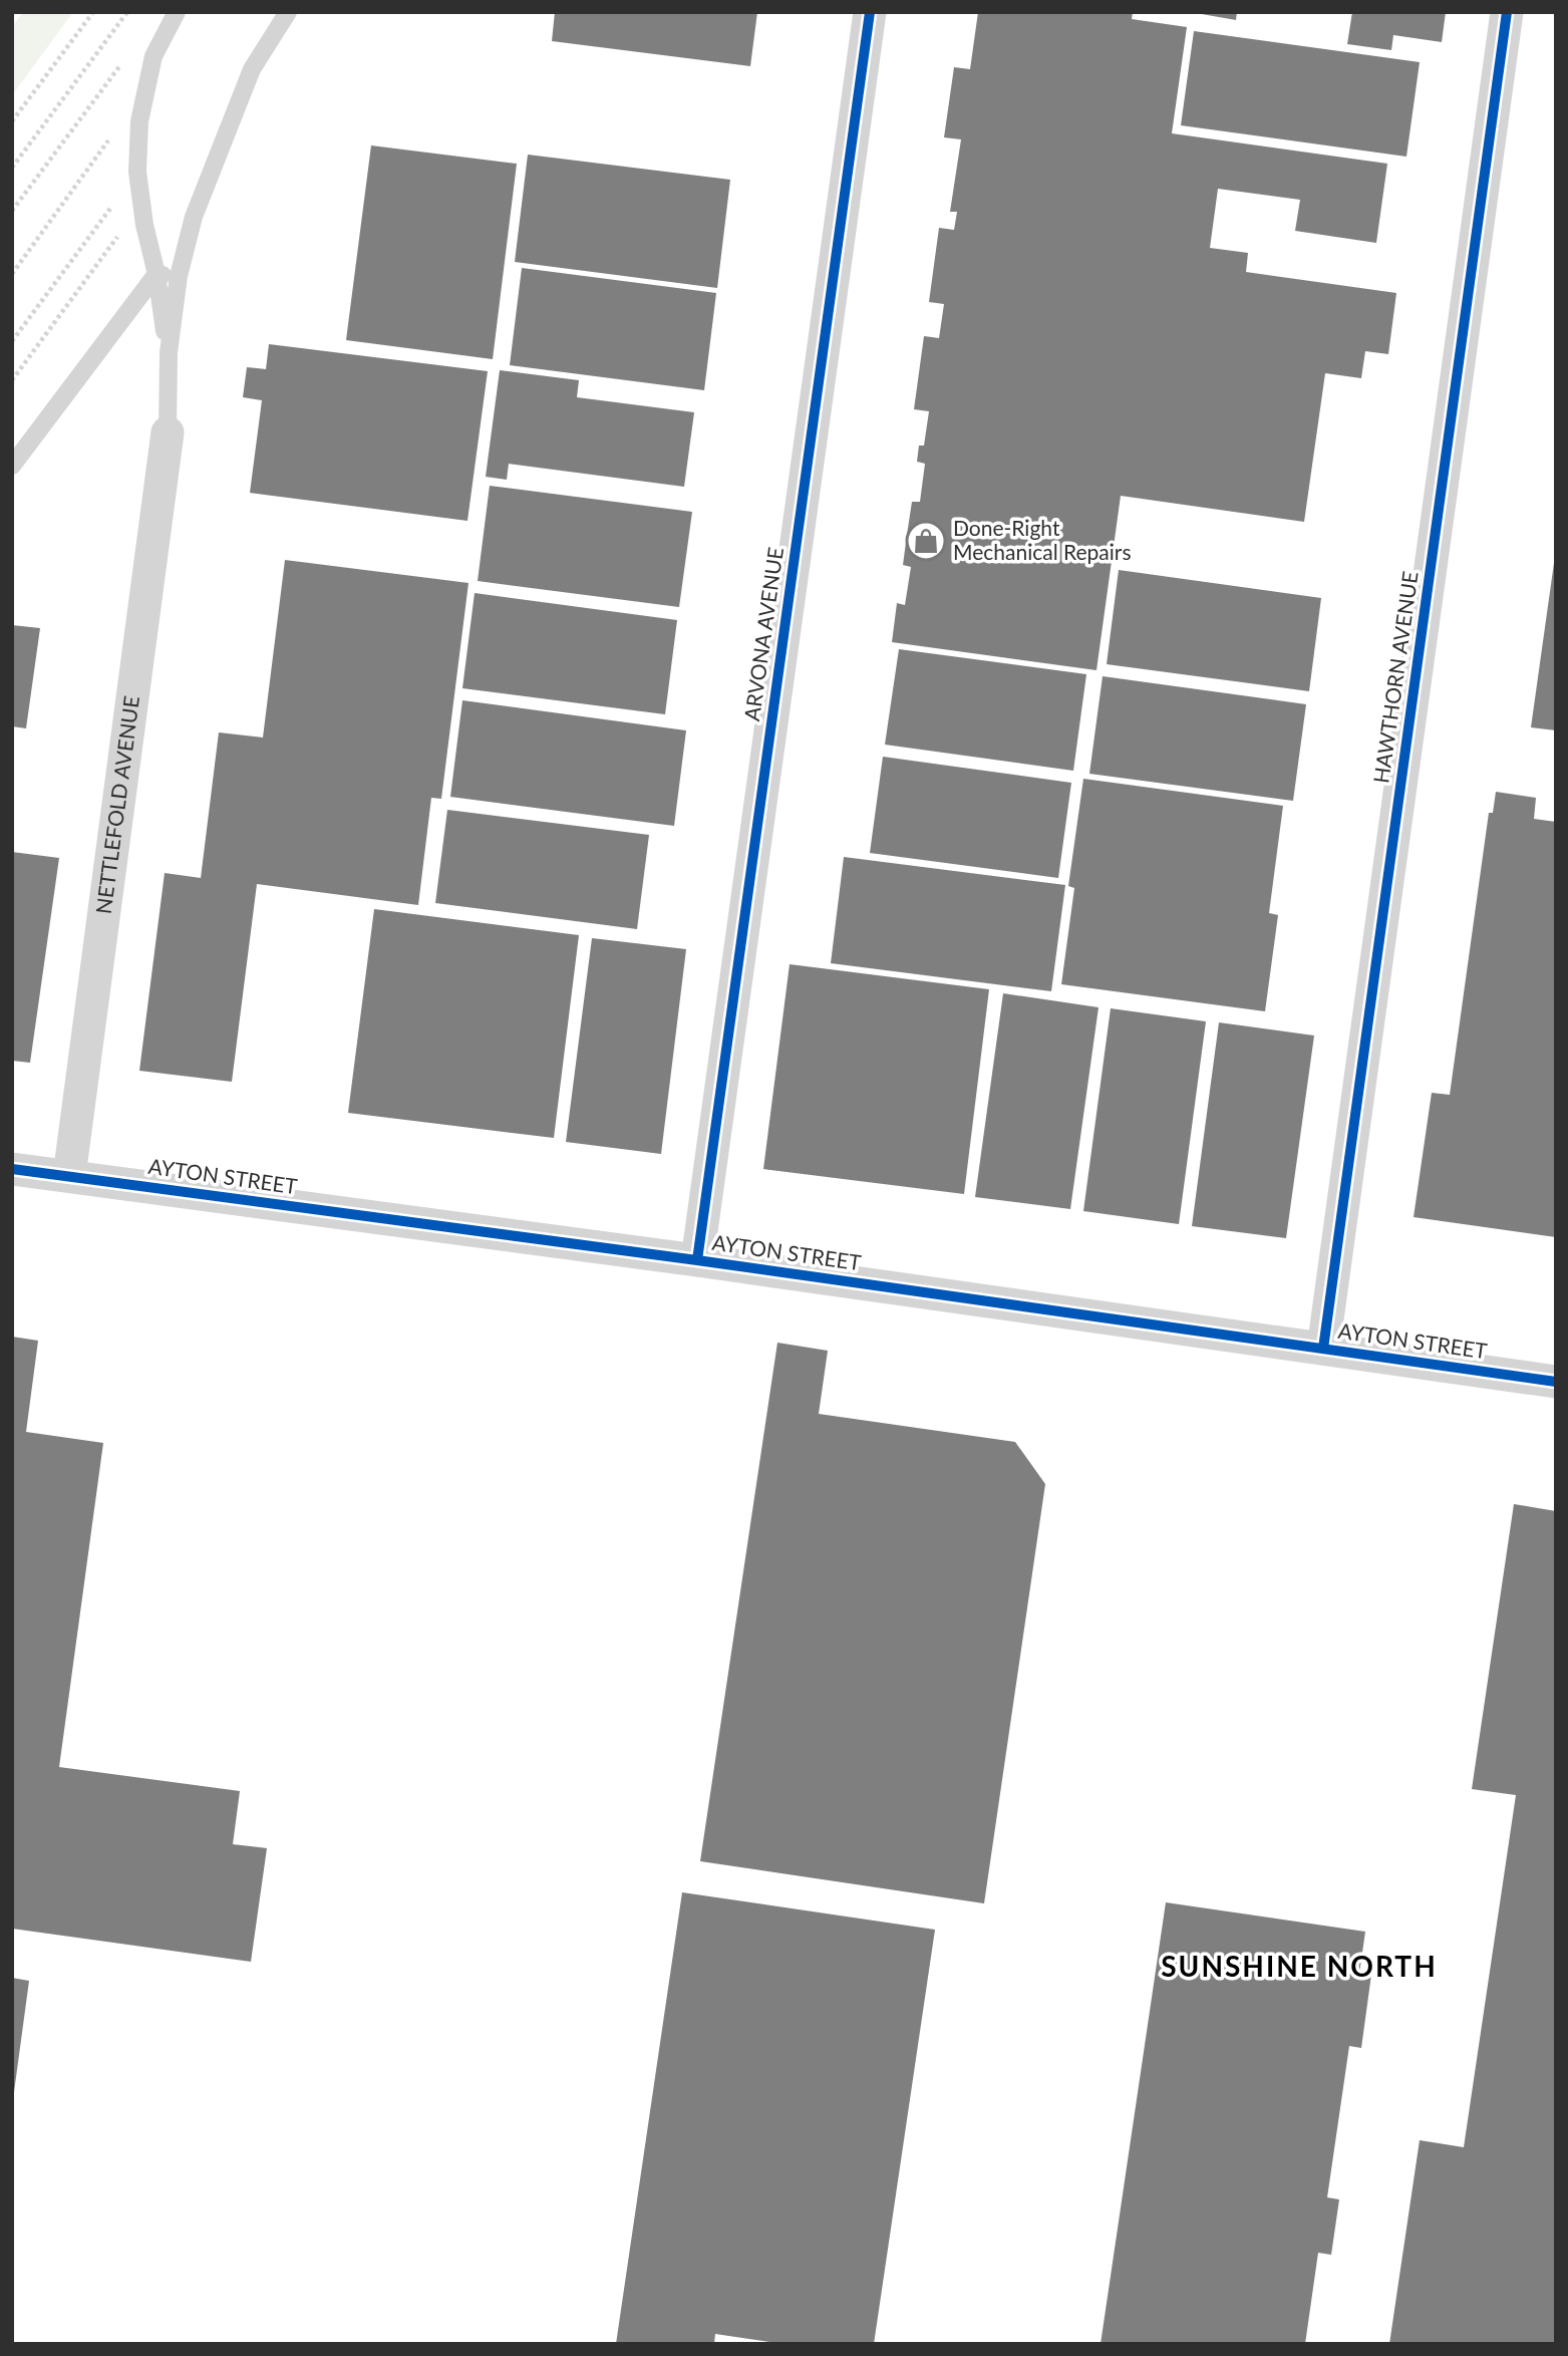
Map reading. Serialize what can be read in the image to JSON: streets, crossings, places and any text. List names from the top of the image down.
{
  "streets": {
    "street": [
      "ARVONA AVENUE",
      "HAWTHORN AVENUE",
      "NETTLEFOLD AVENUE",
      "AYTON STREET"
    ]
  },
  "crossings": [
    ["ARVONA AVENUE", "AYTON STREET"],
    ["HAWTHORN AVENUE", "AYTON STREET"],
    ["NETTLEFOLD AVENUE", "AYTON STREET"]
  ],
  "districts": ["SUNSHINE NORTH"],
  "places": {
    "shop": ["Done-Right Mechanical Repairs"]
  }
}
